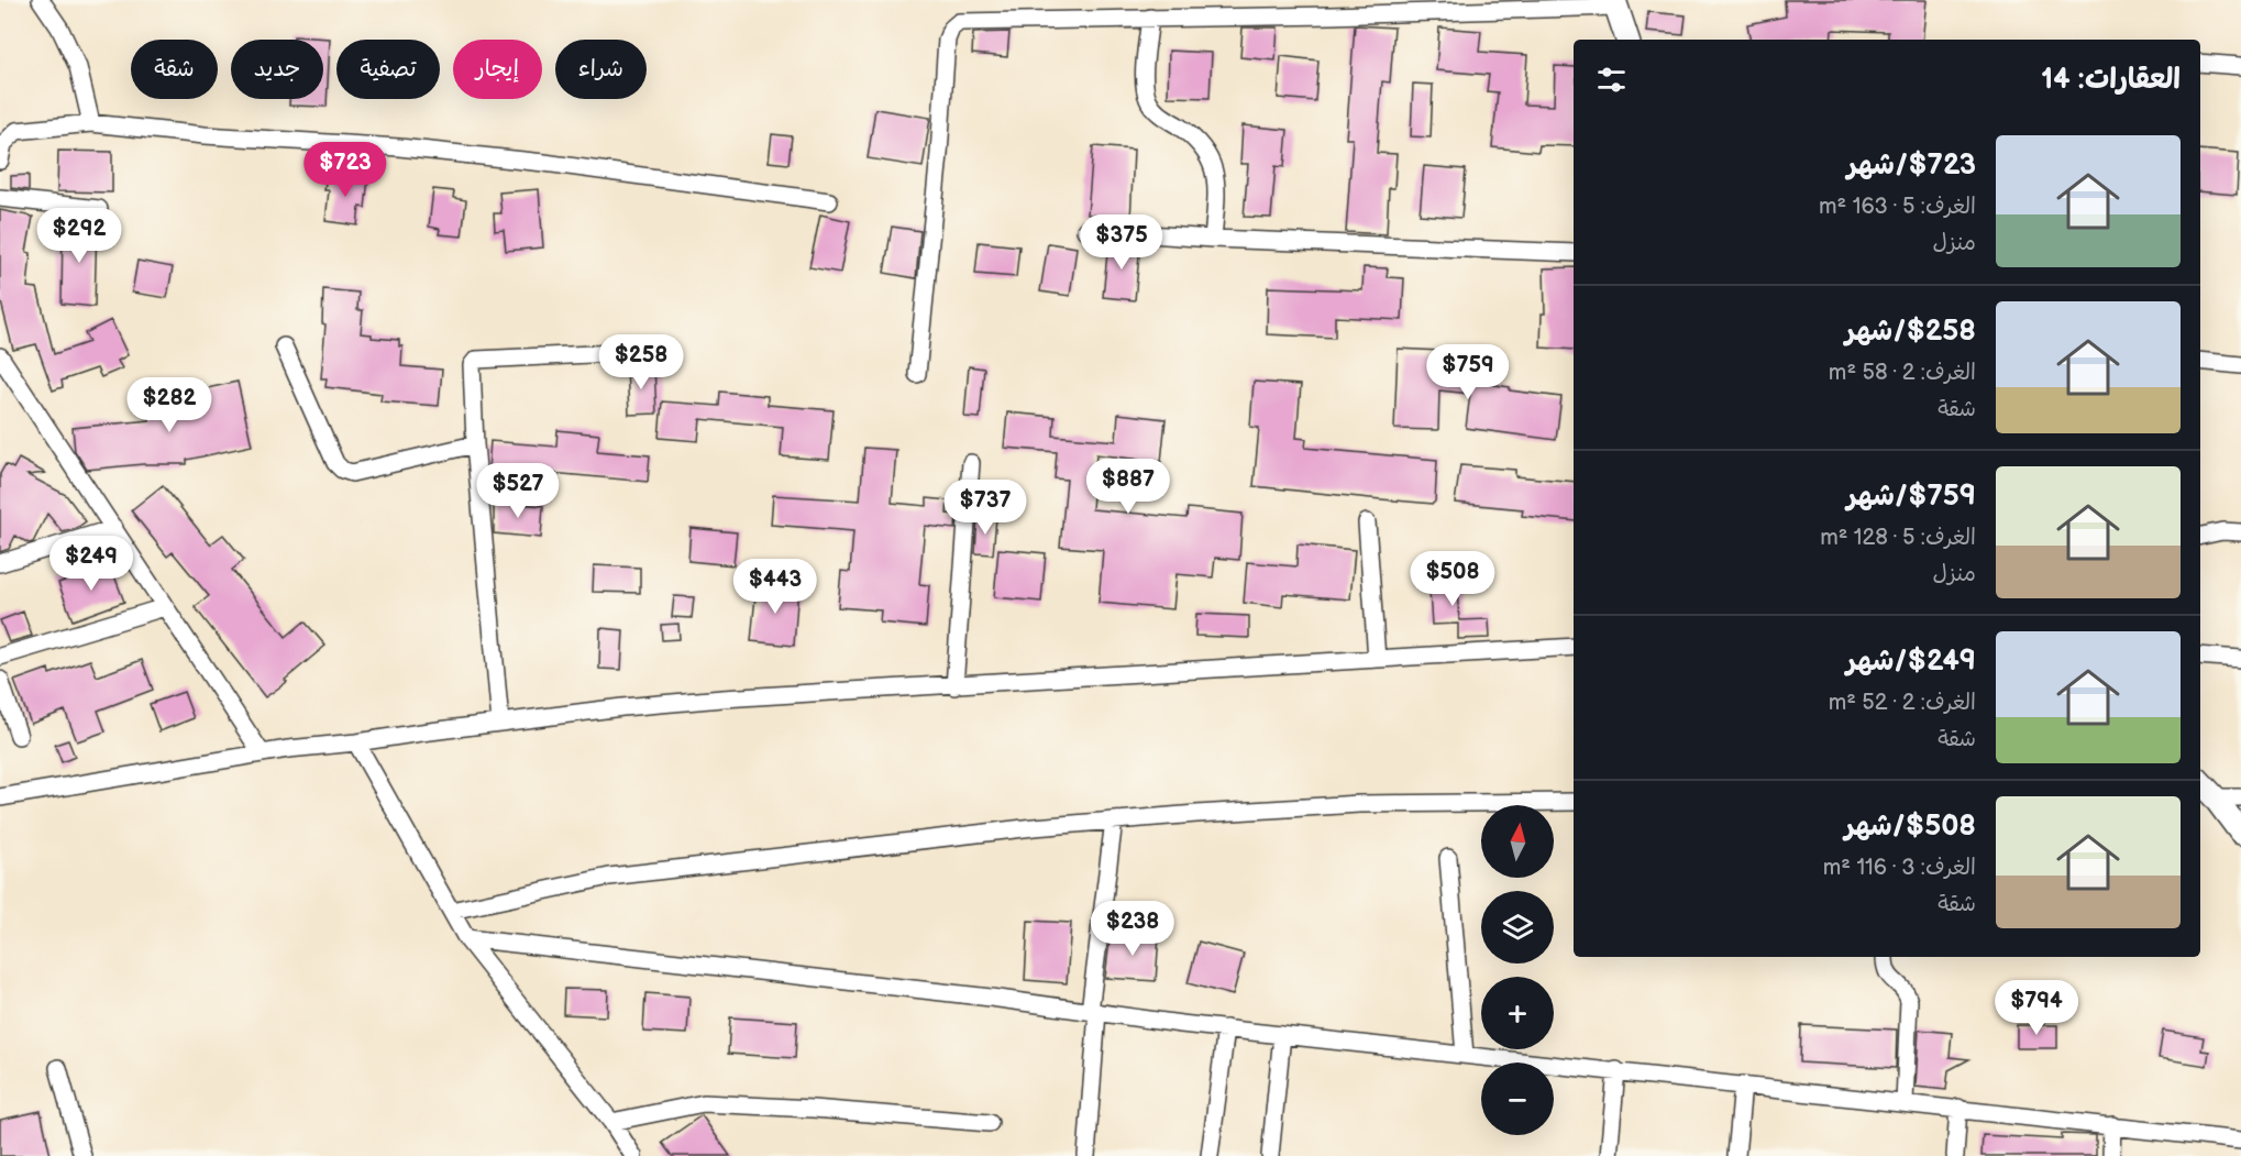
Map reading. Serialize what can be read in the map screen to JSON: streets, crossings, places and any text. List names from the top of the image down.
{
  "north": "top",
  "page": {
    "chip": [
      "شراء",
      "إيجار",
      "تصفية",
      "جديد",
      "شقة"
    ],
    "heading": "العقارات: 14",
    "list": [
      {
        "name": "$723/شهر",
        "note": "الغرف: 5 · 163 m² · منزل"
      },
      {
        "name": "$258/شهر",
        "note": "الغرف: 2 · 58 m² · شقة"
      },
      {
        "name": "$759/شهر",
        "note": "الغرف: 5 · 128 m² · منزل"
      },
      {
        "name": "$249/شهر",
        "note": "الغرف: 2 · 52 m² · شقة"
      },
      {
        "name": "$508/شهر",
        "note": "الغرف: 3 · 116 m² · شقة"
      }
    ],
    "price": [
      "$723",
      "$292",
      "$375",
      "$258",
      "$759",
      "$282",
      "$887",
      "$527",
      "$737",
      "$249",
      "$508",
      "$443",
      "$238",
      "$794"
    ],
    "map_buttons": ["+", "−"]
  }
}
